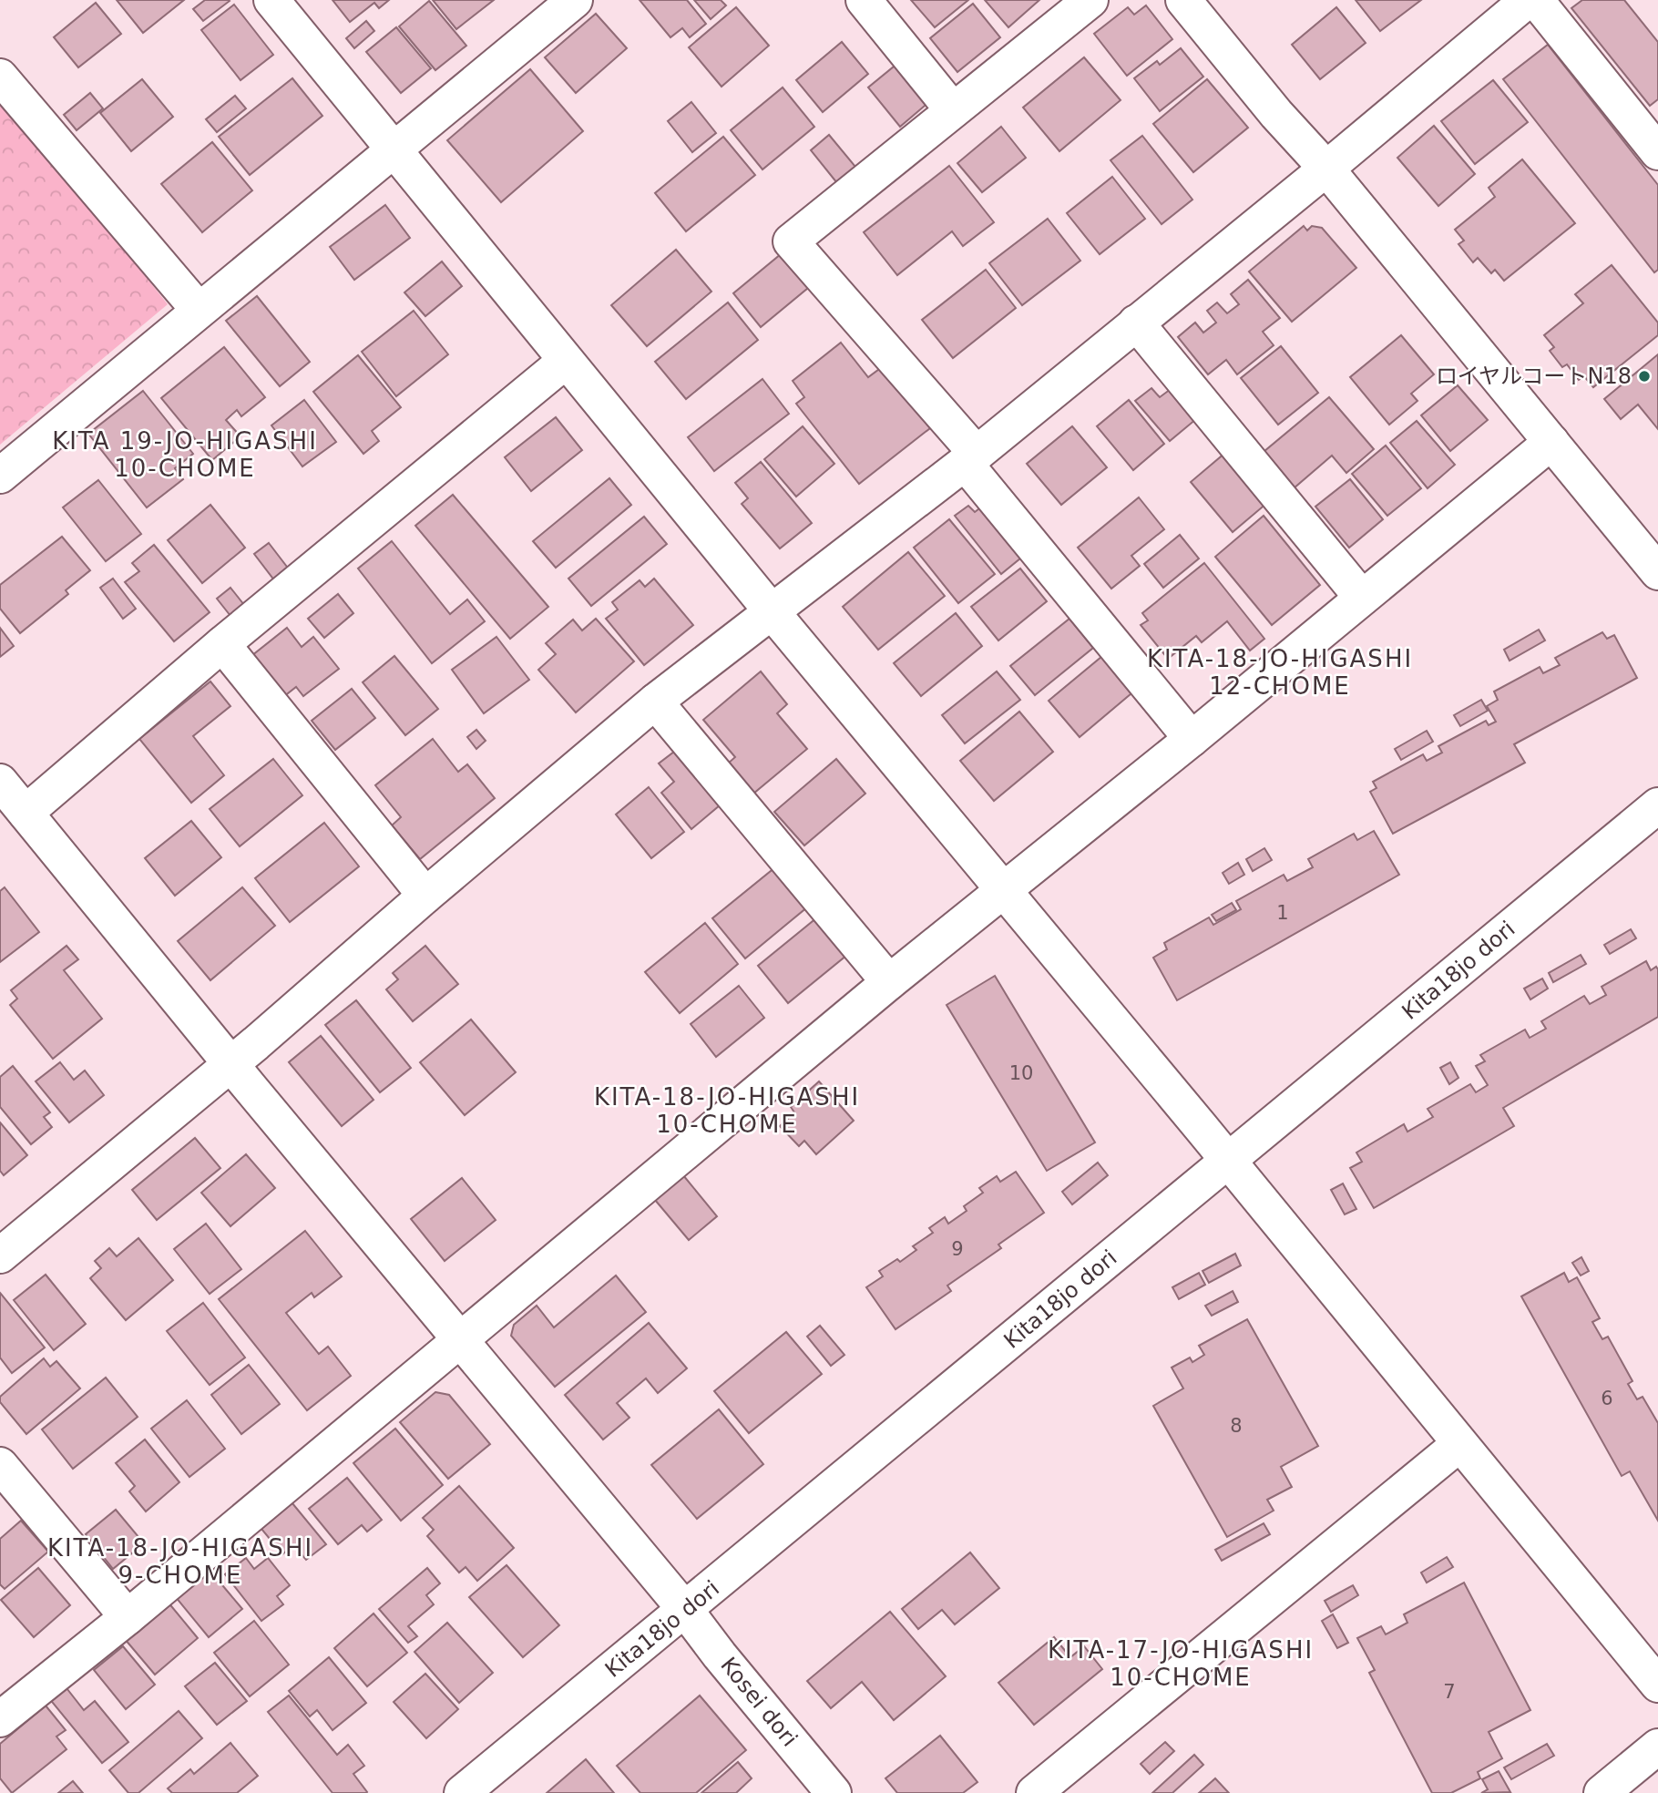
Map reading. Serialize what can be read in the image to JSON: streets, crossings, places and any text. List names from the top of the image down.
{
  "streets": {
    "street": ["Kita18jo dori", "Kosei dori"]
  },
  "crossings": [
    ["Kita18jo dori", "Kosei dori"]
  ],
  "districts": [
    "KITA 19-JO-HIGASHI 10-CHOME",
    "KITA-18-JO-HIGASHI 12-CHOME",
    "KITA-18-JO-HIGASHI 10-CHOME",
    "KITA-18-JO-HIGASHI 9-CHOME",
    "KITA-17-JO-HIGASHI 10-CHOME"
  ],
  "places": ["ロイヤルコートN18"],
  "house_numbers": [
    "1",
    "10",
    "9",
    "6",
    "8",
    "7"
  ]
}
